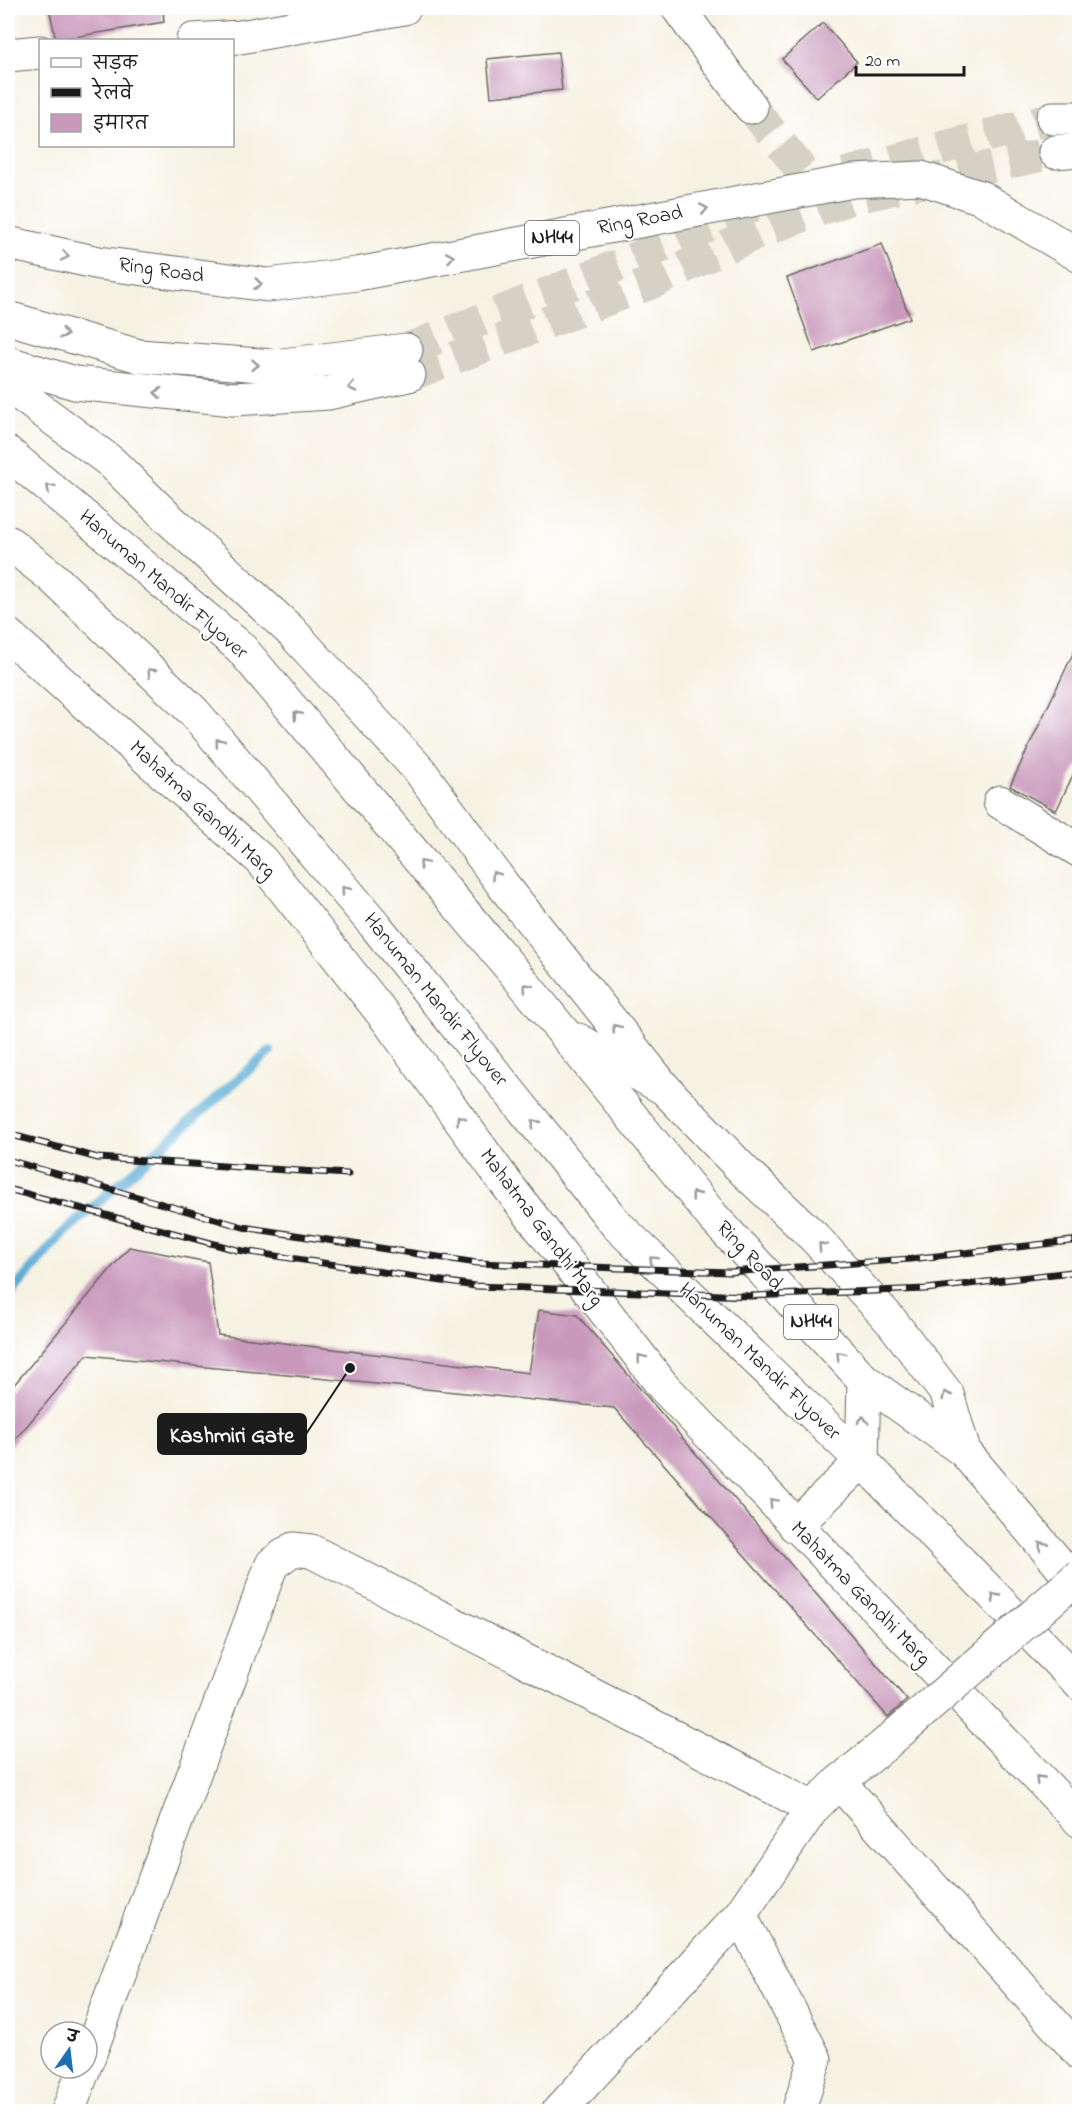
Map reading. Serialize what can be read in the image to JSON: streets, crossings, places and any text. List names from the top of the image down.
{
  "streets": {
    "main road": [
      "Ring Road",
      "NH44",
      "Hanuman Mandir Flyover",
      "Mahatma Gandhi Marg"
    ]
  },
  "crossings": [
    ["Ring Road", "Hanuman Mandir Flyover"]
  ],
  "places": ["Kashmiri Gate"],
  "legend": ["सड़क", "रेलवे", "इमारत"],
  "scale_bar": "20 m",
  "north": "top"
}
